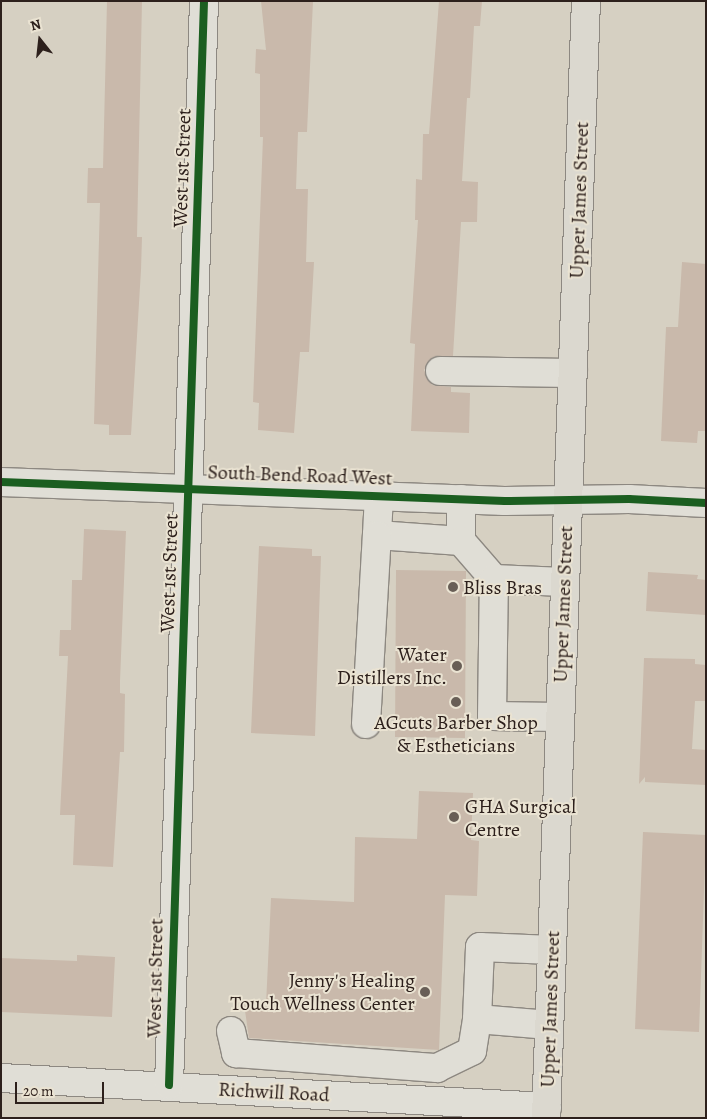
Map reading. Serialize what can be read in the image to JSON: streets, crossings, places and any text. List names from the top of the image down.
{
  "streets": {
    "main road": ["Upper James Street"],
    "street": ["West 1st Street", "South Bend Road West", "Richwill Road"]
  },
  "crossings": [
    ["West 1st Street", "South Bend Road West"],
    ["West 1st Street", "Richwill Road"],
    ["Upper James Street", "South Bend Road West"],
    ["Upper James Street", "Richwill Road"]
  ],
  "places": [
    "Bliss Bras",
    "Water Distillers Inc.",
    "AGcuts Barber Shop & Estheticians",
    "GHA Surgical Centre",
    "Jenny's Healing Touch Wellness Center"
  ],
  "scale_bar": "20 m",
  "north": "top"
}
